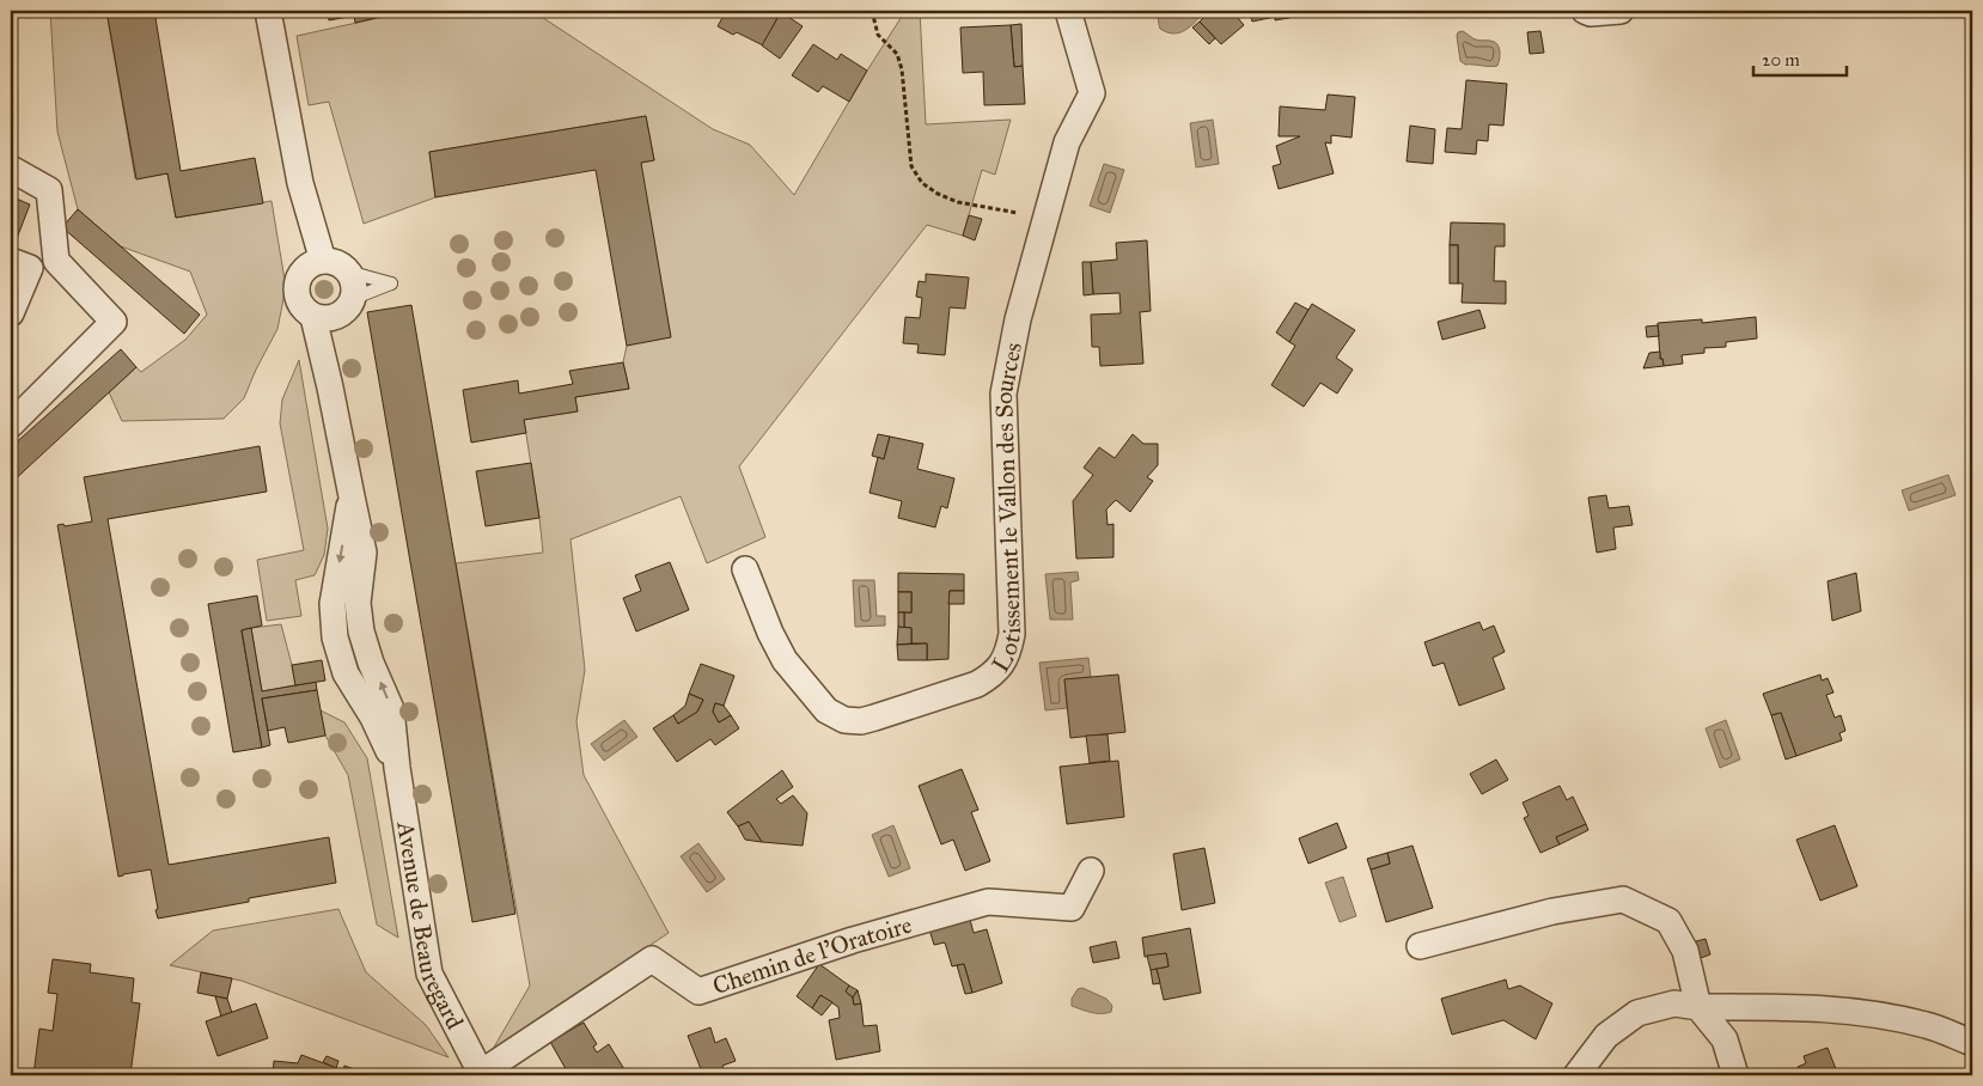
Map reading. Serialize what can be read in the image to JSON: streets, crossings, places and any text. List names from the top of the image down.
{
  "streets": {
    "street": ["Lotissement le Vallon des Sources", "Avenue de Beauregard", "Chemin de l'Oratoire"]
  },
  "crossings": [
    ["Avenue de Beauregard", "Chemin de l'Oratoire"]
  ],
  "scale_bar": "20 m"
}
